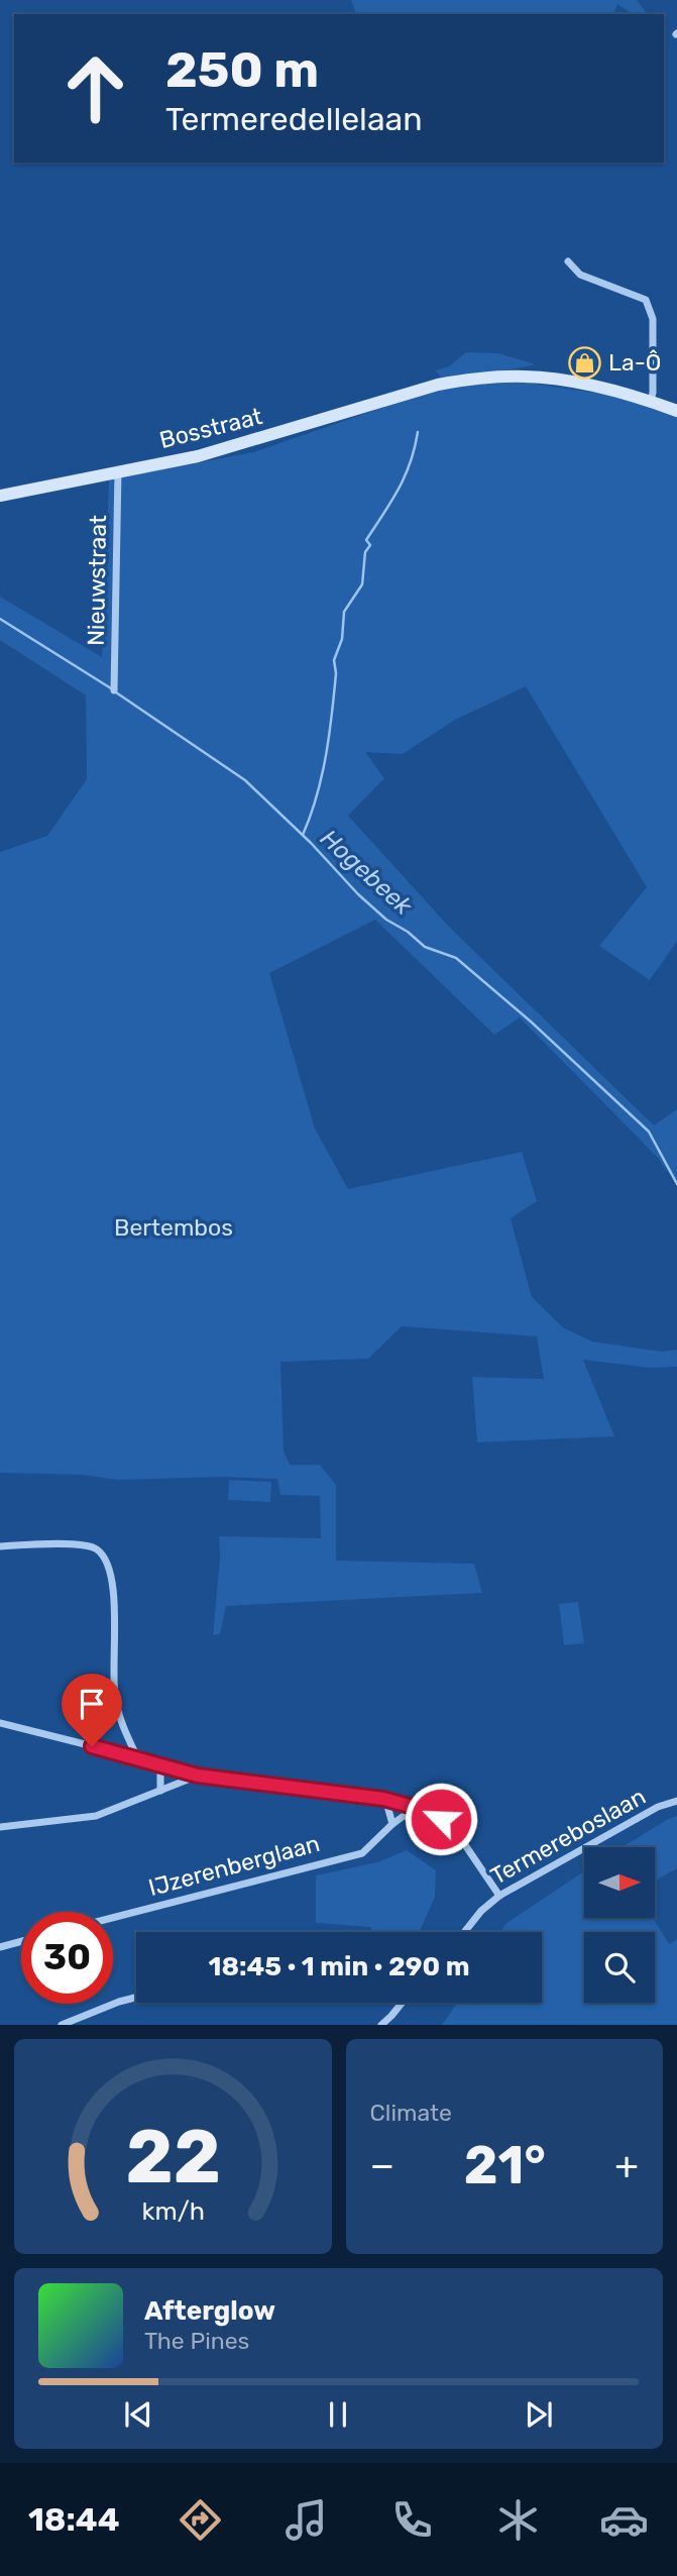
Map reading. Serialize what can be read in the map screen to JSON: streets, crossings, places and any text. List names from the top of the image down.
{
  "streets": {
    "street": [
      "Bosstraat",
      "Nieuwstraat",
      "Termereboslaan",
      "IJzerenberglaan"
    ]
  },
  "crossings": [
    ["Bosstraat", "Nieuwstraat"]
  ],
  "water": ["Hogebeek"],
  "parks": ["Bertembos"],
  "places": {
    "shop": ["La-Ô"]
  },
  "north": "right",
  "page": {
    "turn": ["250 m", "Termeredellelaan"],
    "limit": "30",
    "trip": "18:45 · 1 min · 290 m",
    "tile": "Climate",
    "heat": ["−", "21°", "+"],
    "song": ["Afterglow", "The Pines"],
    "tabs": "18:44",
    "gauge": ["22", "km/h"]
  }
}
